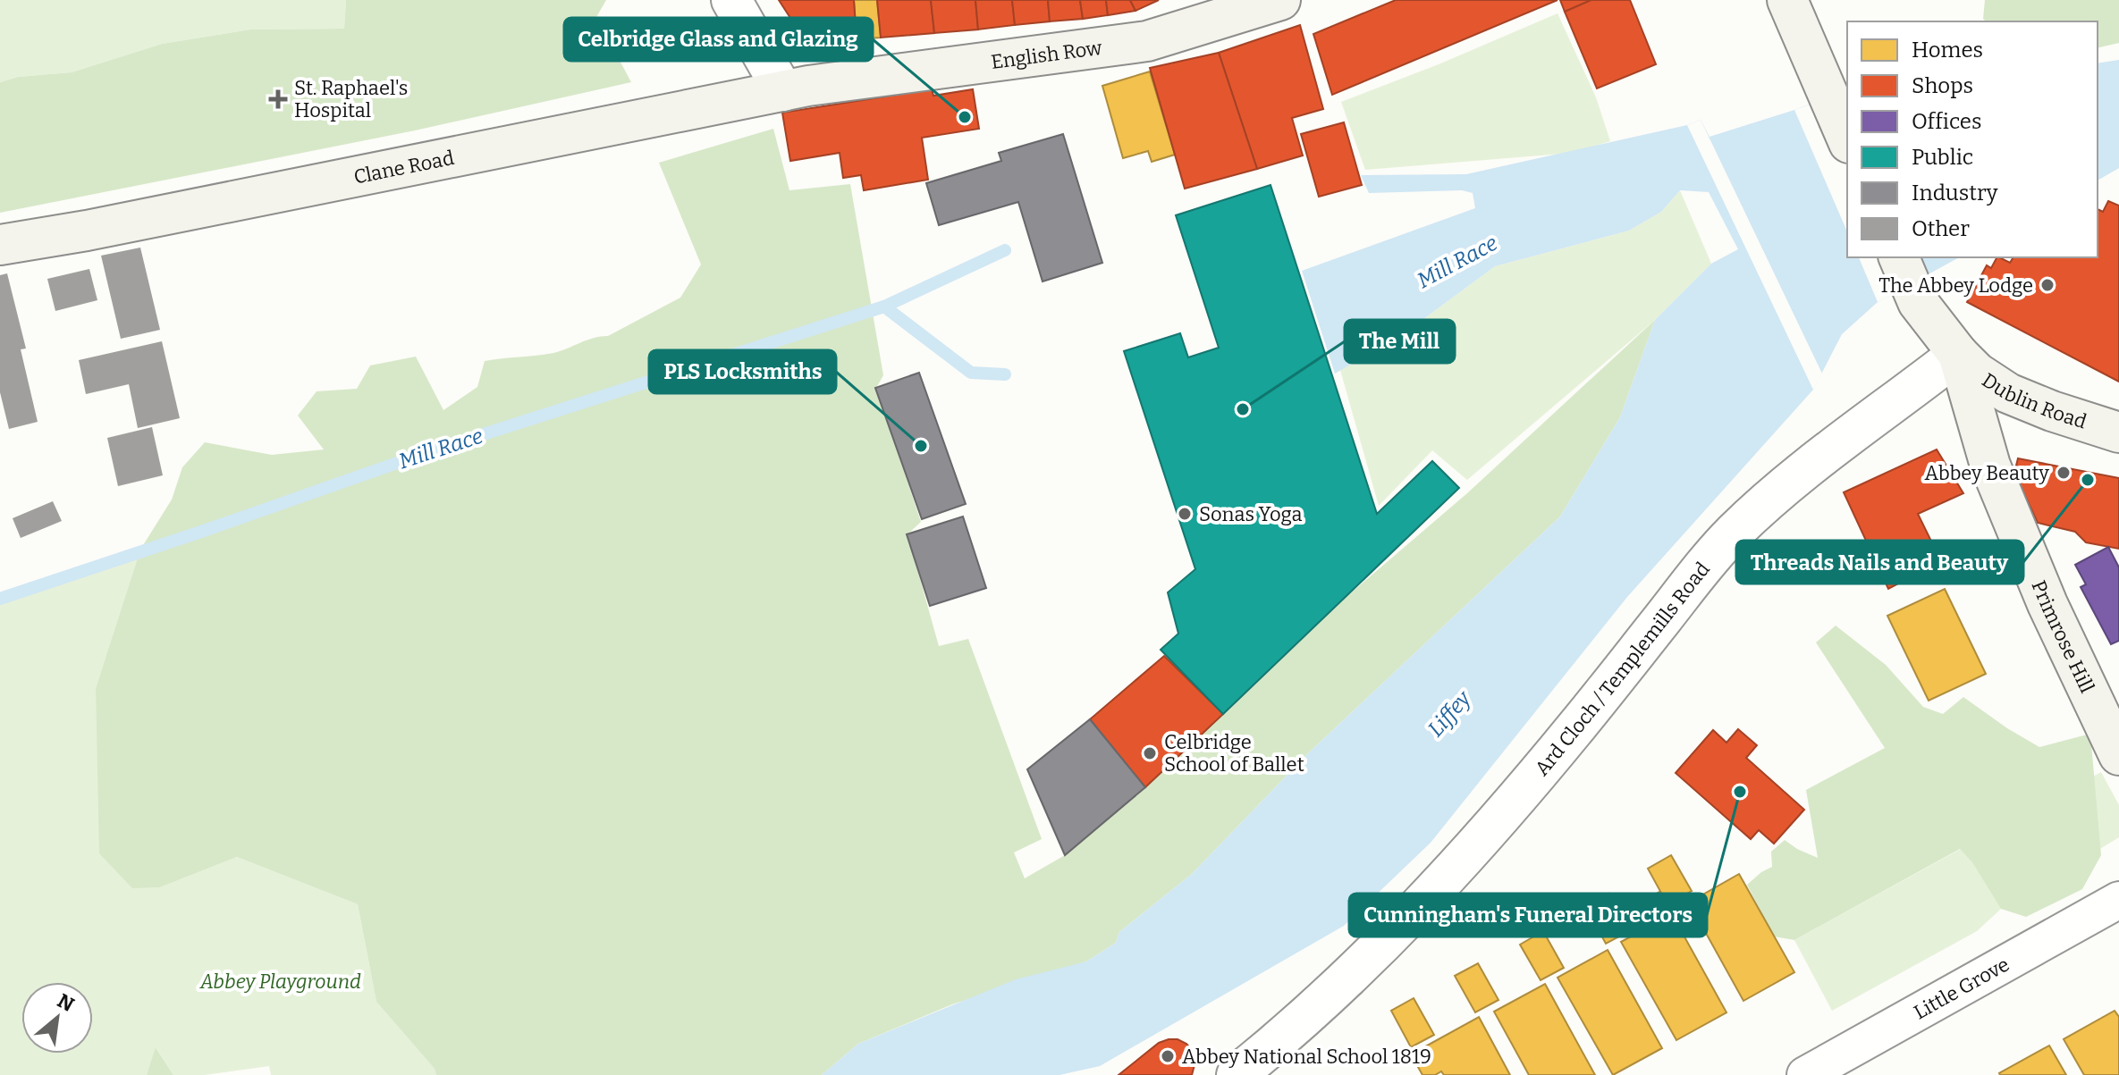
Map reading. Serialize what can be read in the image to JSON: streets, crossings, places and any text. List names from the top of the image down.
{
  "streets": {
    "main road": [
      "English Row",
      "Clane Road",
      "Dublin Road",
      "Primrose Hill"
    ],
    "street": ["Ard Cloch / Templemills Road", "Little Grove"]
  },
  "crossings": [
    ["English Row", "Clane Road"],
    ["Dublin Road", "Primrose Hill"],
    ["Dublin Road", "Ard Cloch / Templemills Road"],
    ["Primrose Hill", "Ard Cloch / Templemills Road"]
  ],
  "water": ["Mill Race", "Liffey"],
  "parks": ["Abbey Playground"],
  "places": {
    "health": ["St. Raphael's Hospital"],
    "other": [
      "Celbridge Glass and Glazing",
      "The Abbey Lodge",
      "The Mill",
      "PLS Locksmiths",
      "Abbey Beauty",
      "Threads Nails and Beauty",
      "Sonas Yoga",
      "Celbridge School of Ballet",
      "Cunningham's Funeral Directors",
      "Abbey National School 1819"
    ]
  },
  "legend": [
    "Homes",
    "Shops",
    "Offices",
    "Public",
    "Industry",
    "Other"
  ],
  "north": "top right"
}
